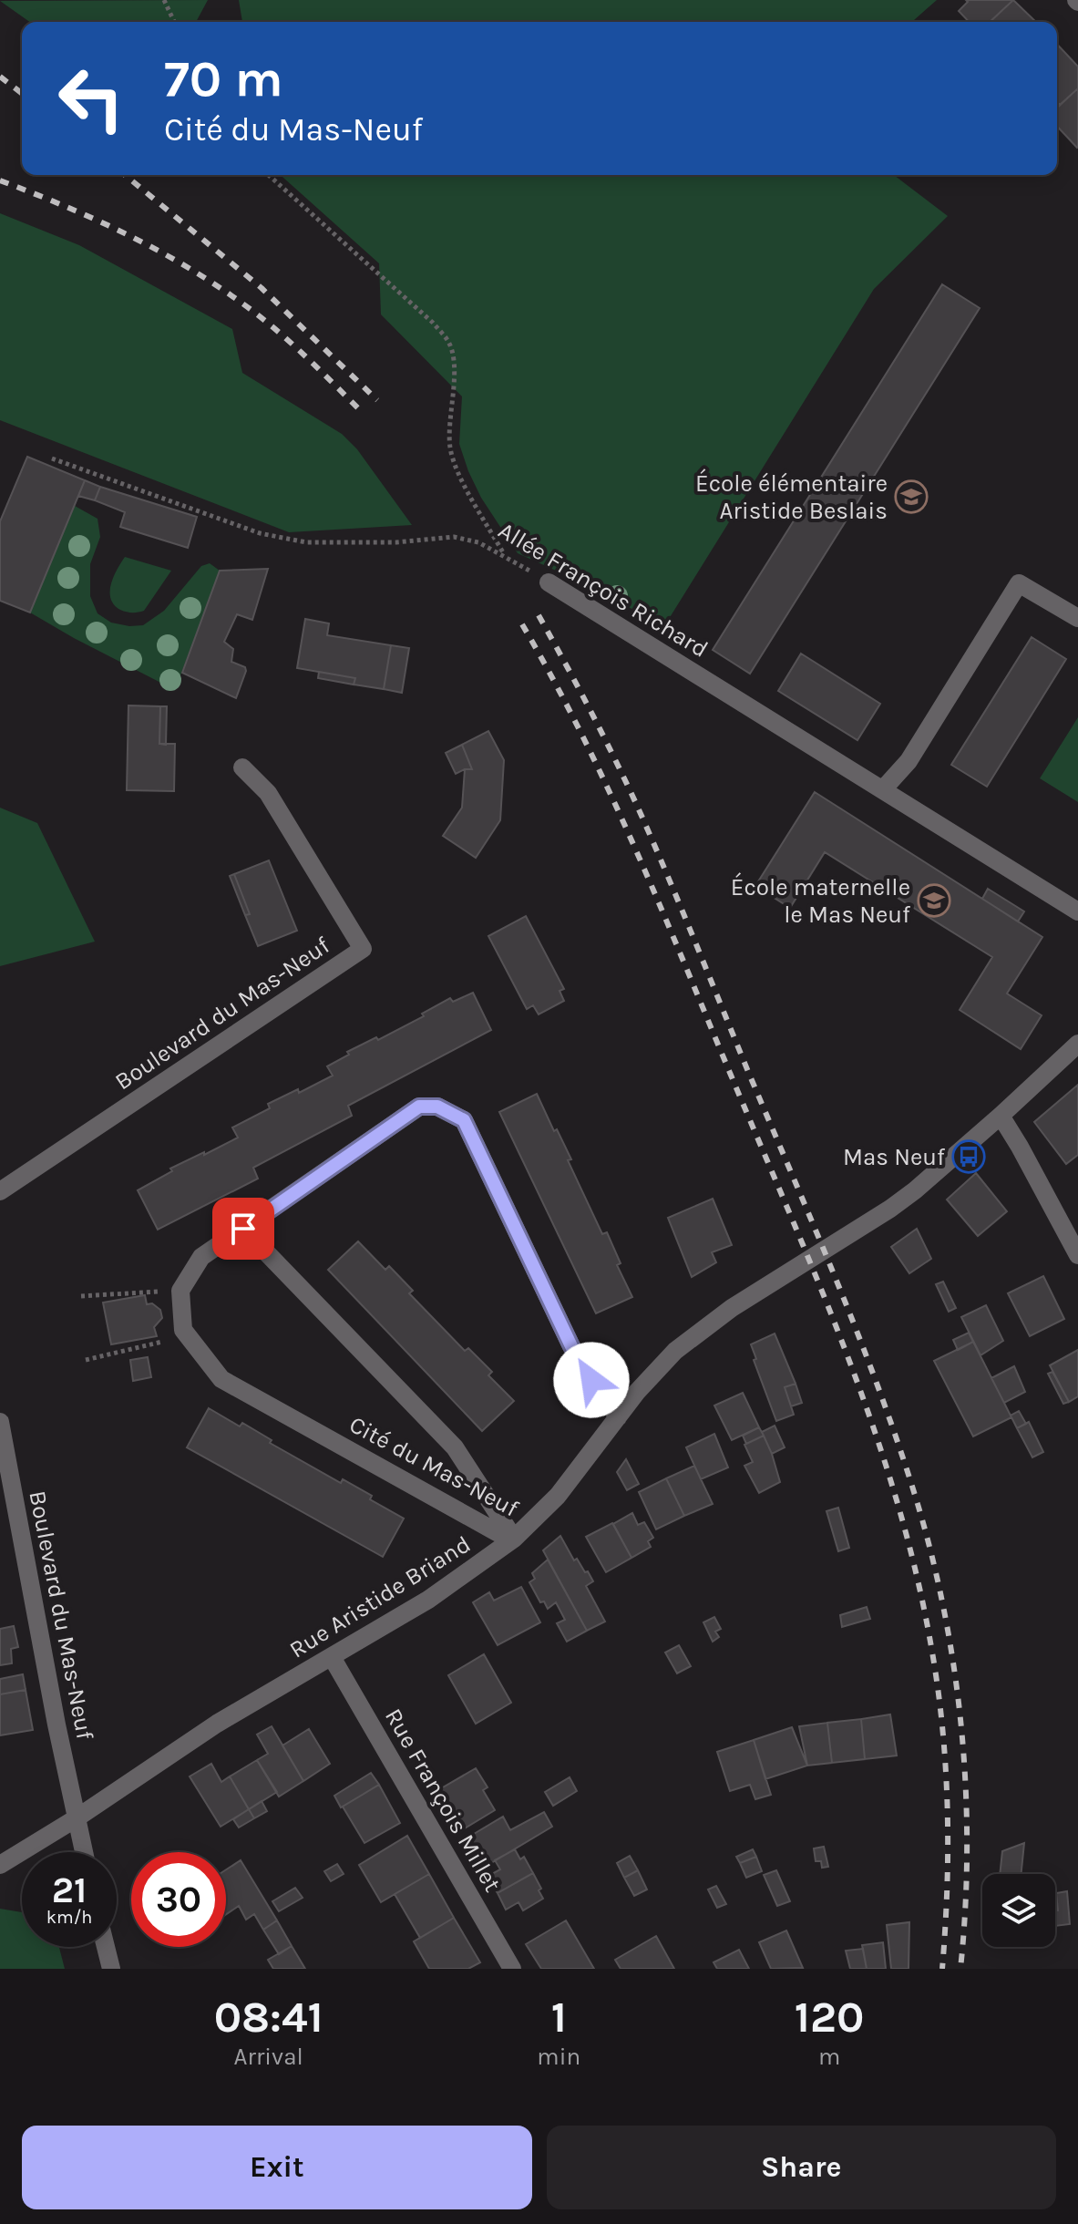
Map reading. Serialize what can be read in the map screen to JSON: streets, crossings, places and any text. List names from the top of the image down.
{
  "streets": {
    "street": [
      "Allée François Richard",
      "Boulevard du Mas-Neuf",
      "Cité du Mas-Neuf",
      "Rue Aristide Briand",
      "Rue François Millet"
    ]
  },
  "crossings": [
    ["Boulevard du Mas-Neuf", "Rue Aristide Briand"],
    ["Cité du Mas-Neuf", "Rue Aristide Briand"],
    ["Rue Aristide Briand", "Rue François Millet"]
  ],
  "places": {
    "school or university": ["École élémentaire Aristide Beslais", "École maternelle le Mas Neuf"],
    "bus stop": ["Mas Neuf"]
  },
  "page": {
    "turn": ["70 m", "Cité du Mas-Neuf"],
    "speed": "21 km/h",
    "limit": "30",
    "eta": [
      "08:41",
      "Arrival",
      "1",
      "min",
      "120",
      "m"
    ],
    "buttons": ["Exit", "Share"]
  }
}
